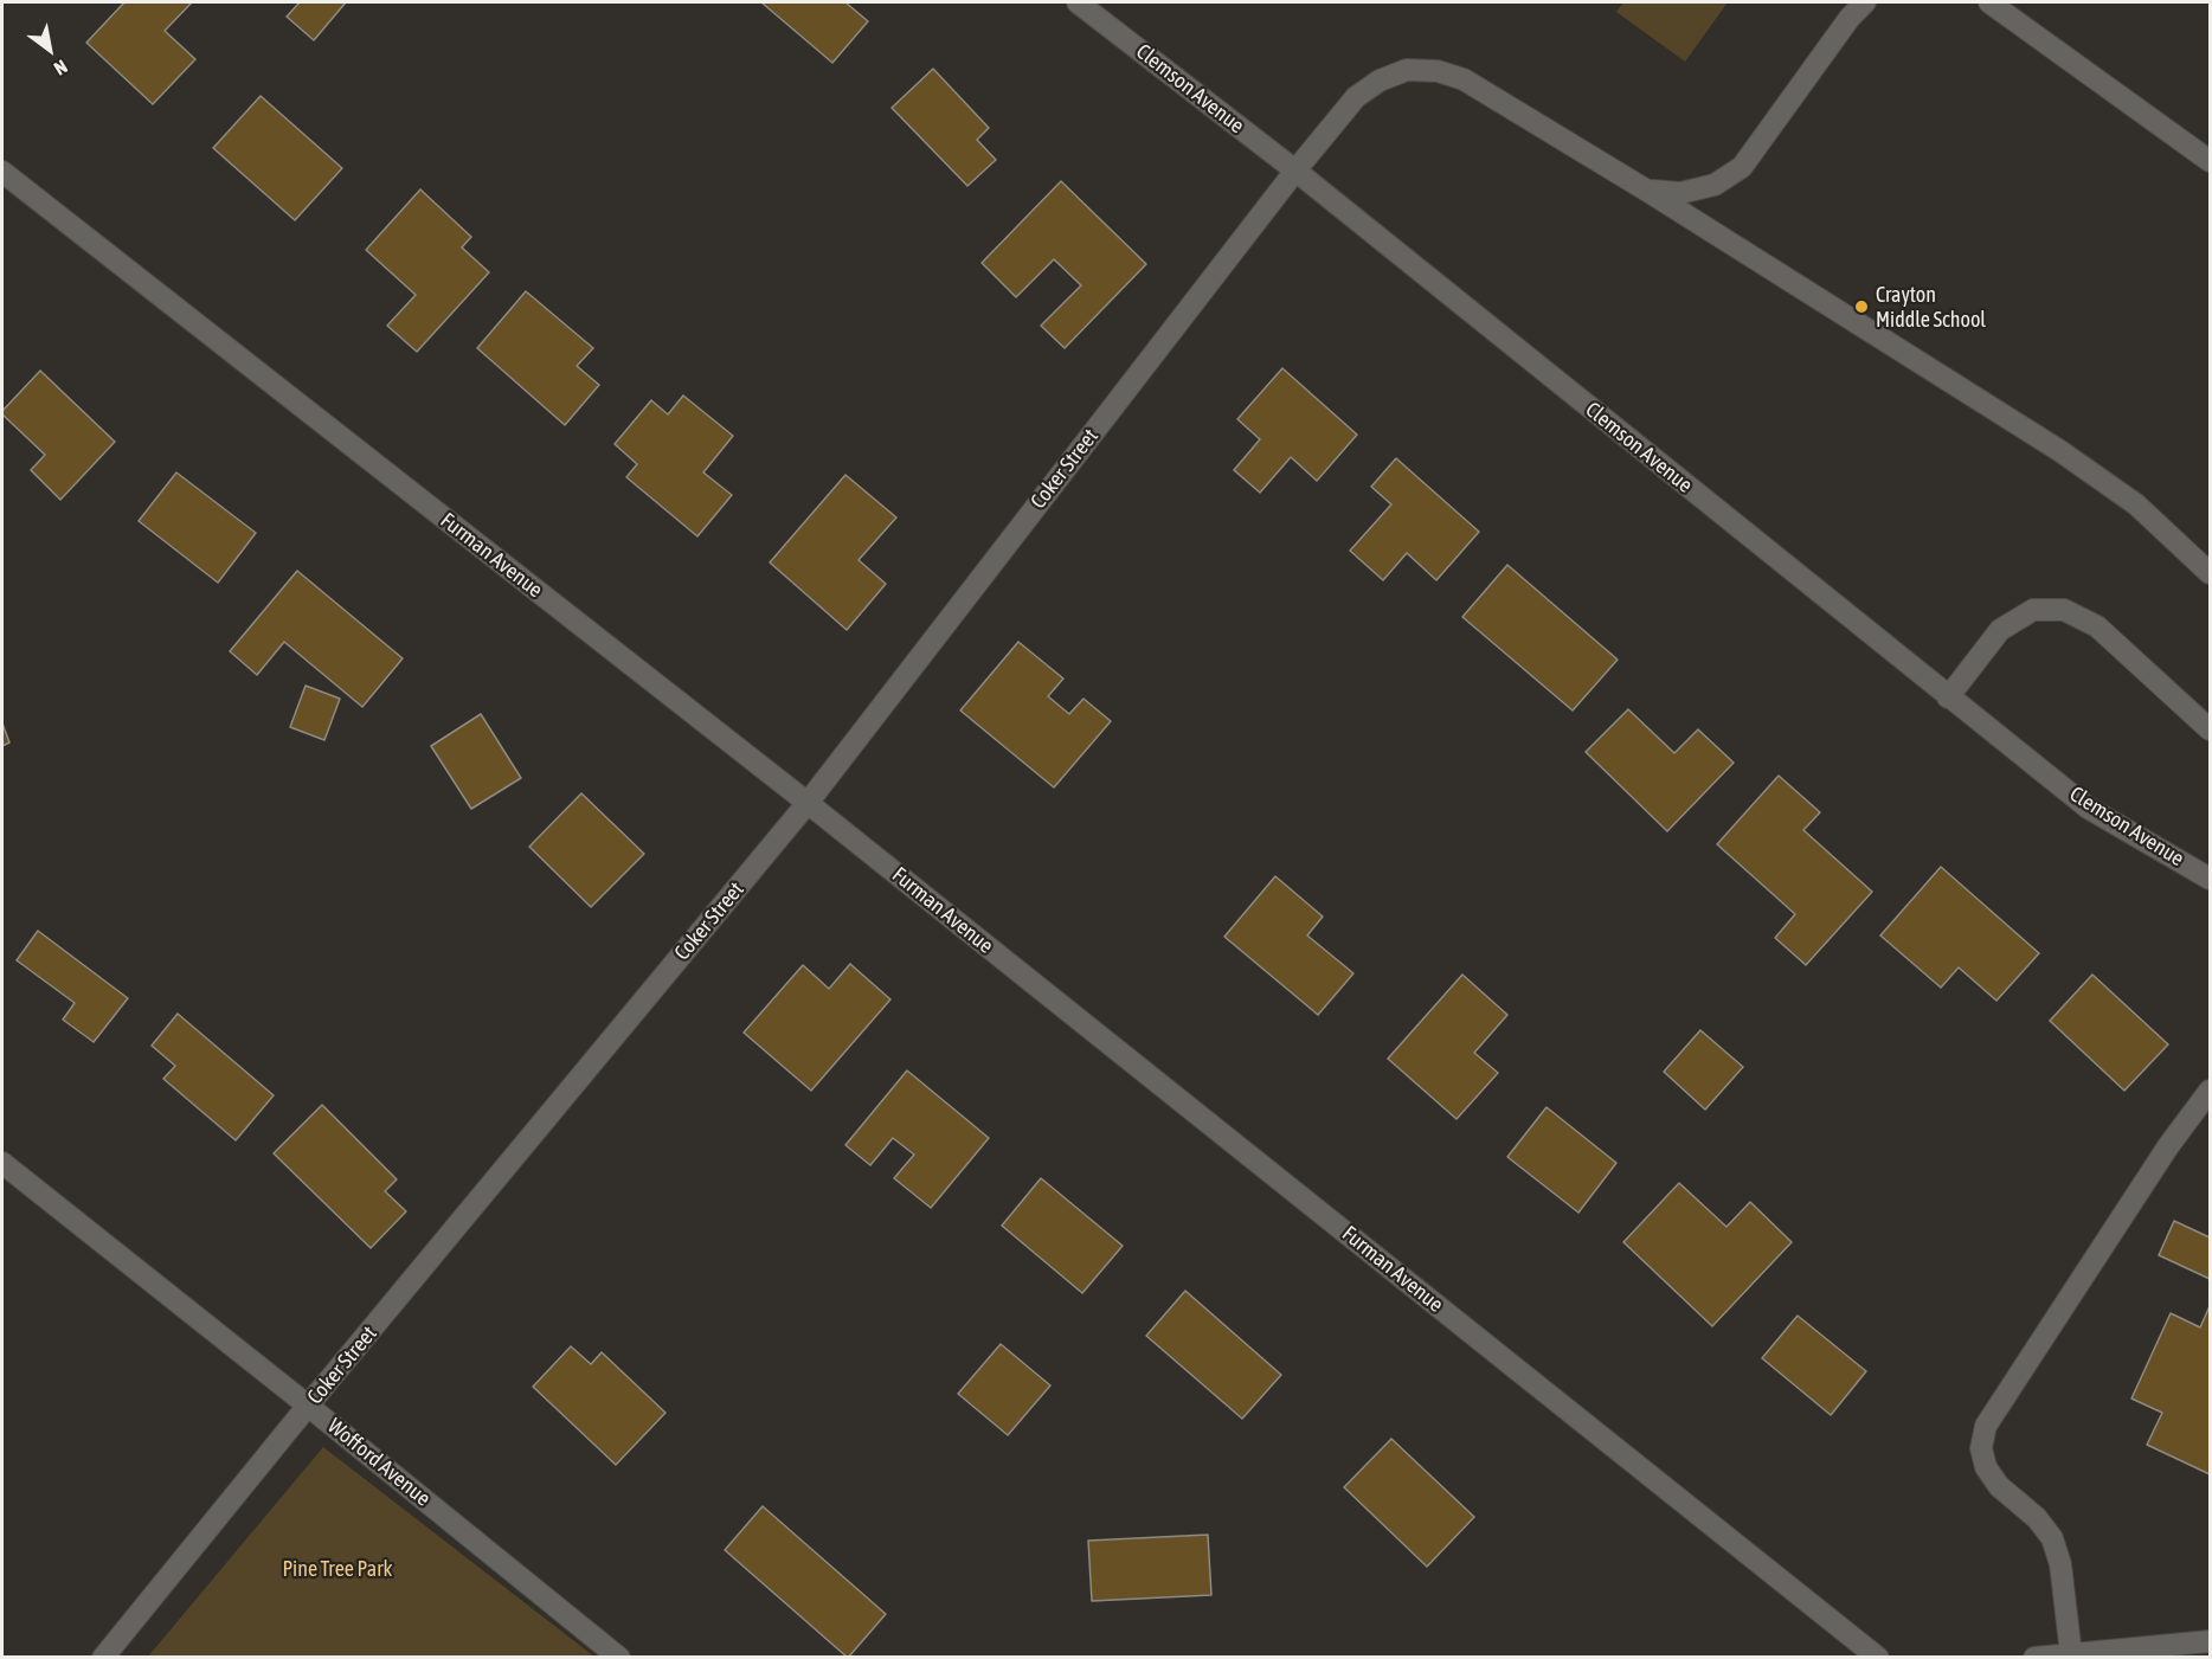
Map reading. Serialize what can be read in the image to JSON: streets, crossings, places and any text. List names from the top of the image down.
{
  "streets": {
    "street": [
      "Clemson Avenue",
      "Coker Street",
      "Furman Avenue",
      "Wofford Avenue"
    ]
  },
  "crossings": [
    ["Clemson Avenue", "Coker Street"],
    ["Coker Street", "Furman Avenue"],
    ["Coker Street", "Wofford Avenue"]
  ],
  "parks": ["Pine Tree Park"],
  "places": ["Crayton Middle School"],
  "north": "bottom right"
}
